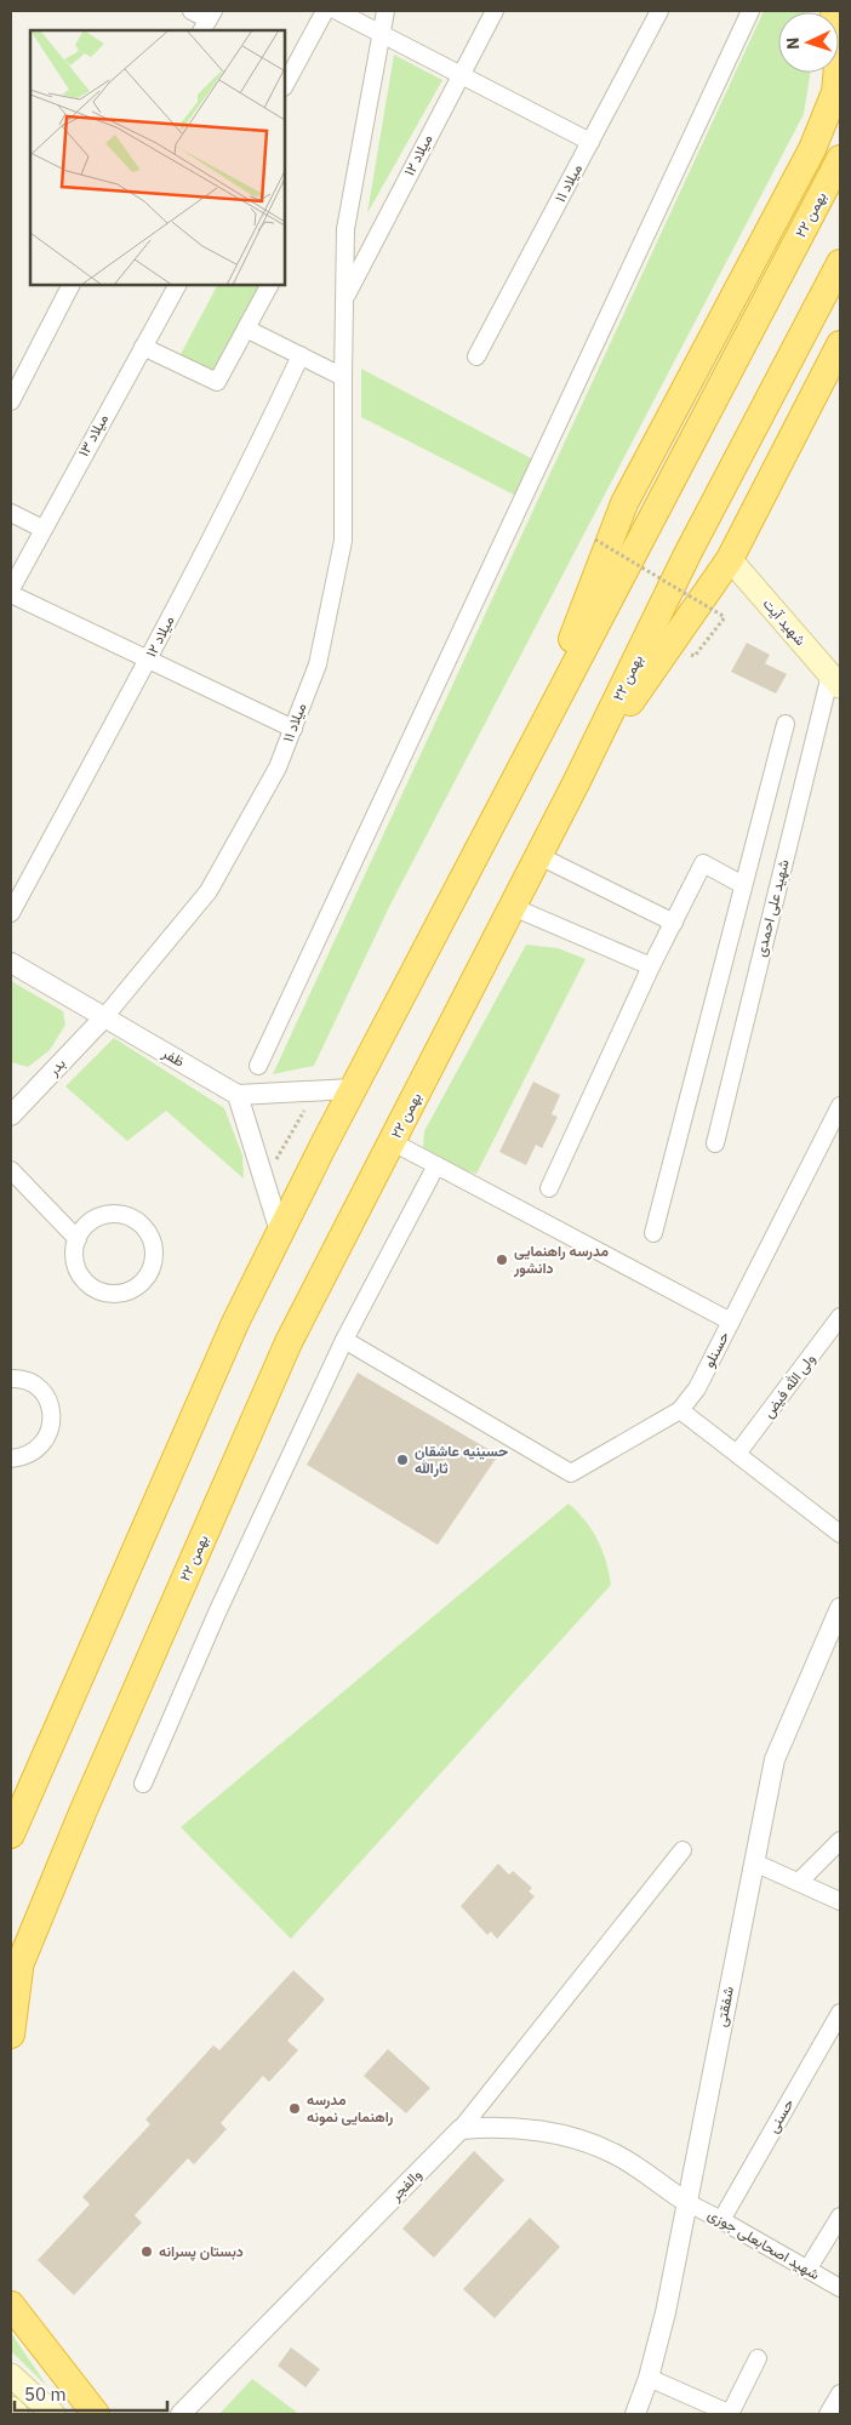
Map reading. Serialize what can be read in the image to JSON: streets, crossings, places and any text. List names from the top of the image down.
{
  "streets": {
    "highway": ["۲۲ بهمن"],
    "main road": ["شهید آیت"],
    "street": [
      "میلاد ۱۲",
      "میلاد ۱۱",
      "میلاد ۱۳",
      "شهید علی احمدی",
      "ظفر",
      "بدر",
      "حسنلو",
      "ولی الله فیض",
      "شفقتی",
      "حسنی",
      "والفجر",
      "شهید اصحابعلی جوزی"
    ]
  },
  "crossings": [
    ["میلاد ۱۲", "میلاد ۱۱"],
    ["میلاد ۱۱", "ظفر"],
    ["میلاد ۱۱", "بدر"],
    ["شهید آیت", "شهید علی احمدی"],
    ["ظفر", "بدر"],
    ["شفقتی", "شهید اصحابعلی جوزی"],
    ["حسنی", "شهید اصحابعلی جوزی"]
  ],
  "places": [
    "مدرسه راهنمایی دانشور",
    "حسینیه عاشقان ثارالله",
    "مدرسه راهنمایی نمونه",
    "دبستان پسرانه"
  ],
  "scale_bar": "50 m",
  "north": "left"
}
